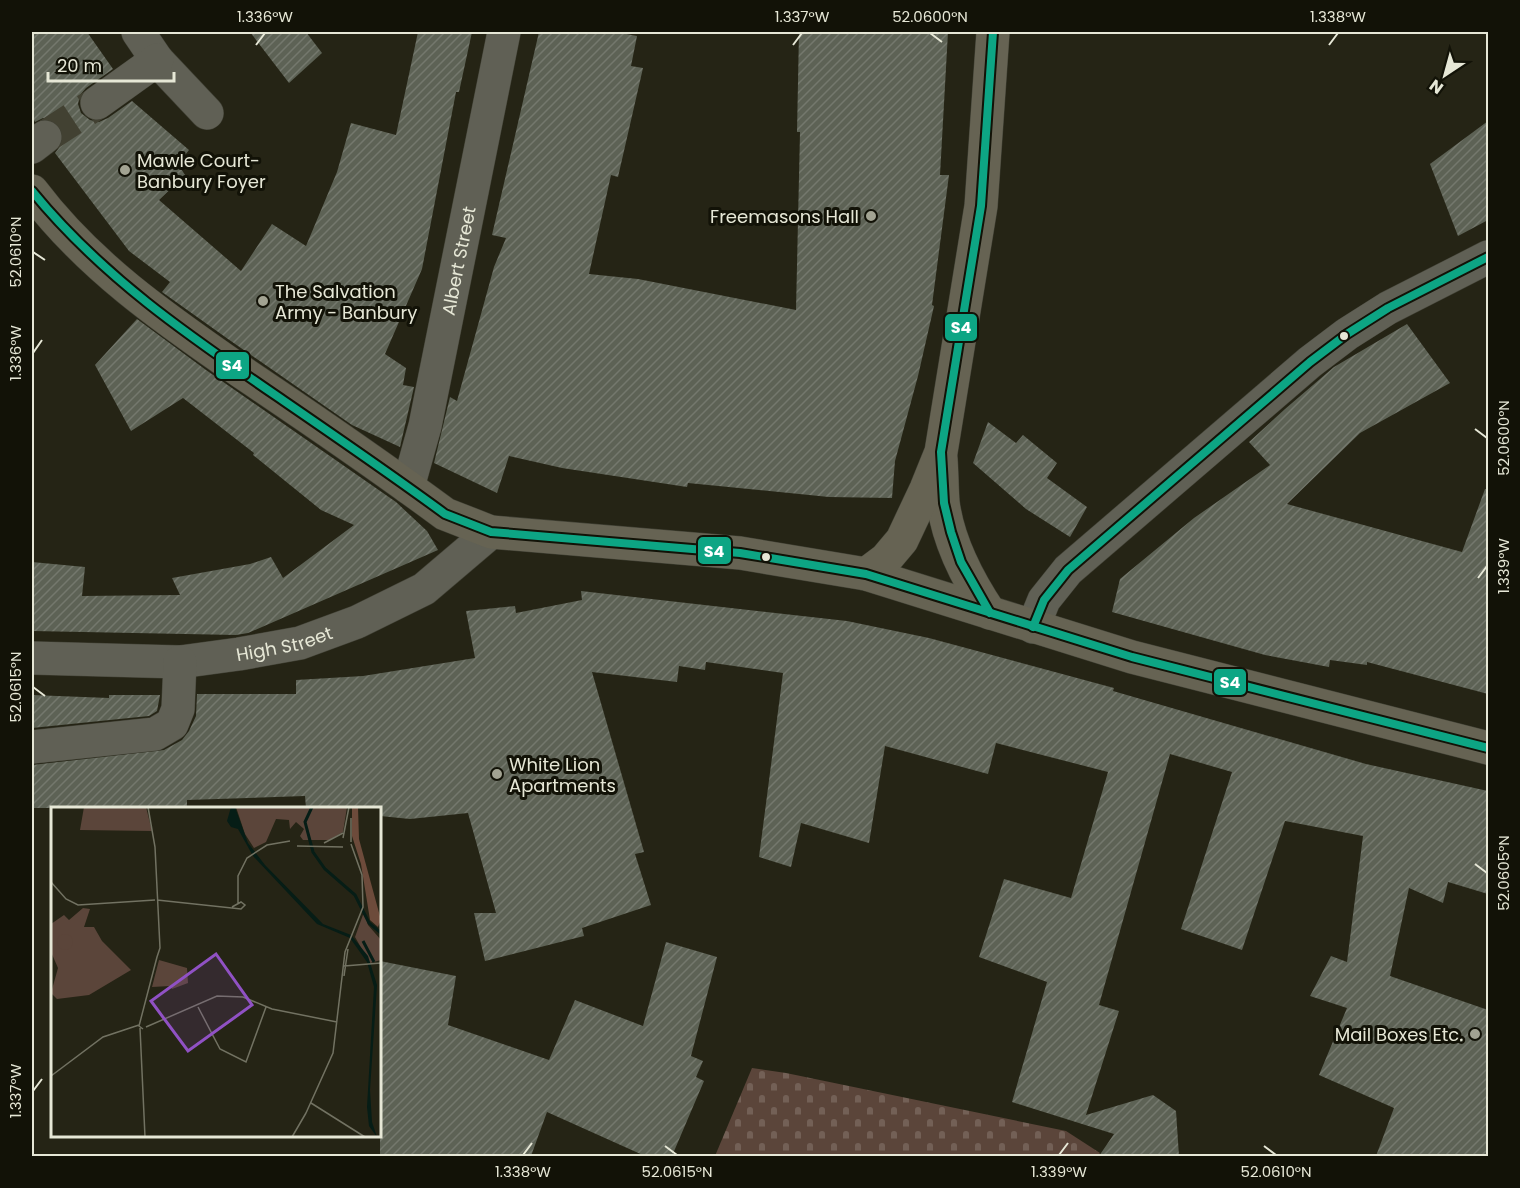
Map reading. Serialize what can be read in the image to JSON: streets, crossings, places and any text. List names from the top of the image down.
{
  "streets": {
    "street": ["Albert Street", "High Street"]
  },
  "places": [
    "Mawle Court- Banbury Foyer",
    "Freemasons Hall",
    "The Salvation Army - Banbury",
    "White Lion Apartments",
    "Mail Boxes Etc."
  ],
  "lines": ["transit line S4"],
  "scale_bar": "20 m",
  "north": "bottom left",
  "coordinates": [
    "1.336°W",
    "1.337°W",
    "52.0600°N",
    "1.338°W",
    "52.0610°N",
    "1.339°W",
    "52.0615°N",
    "52.0605°N"
  ]
}
